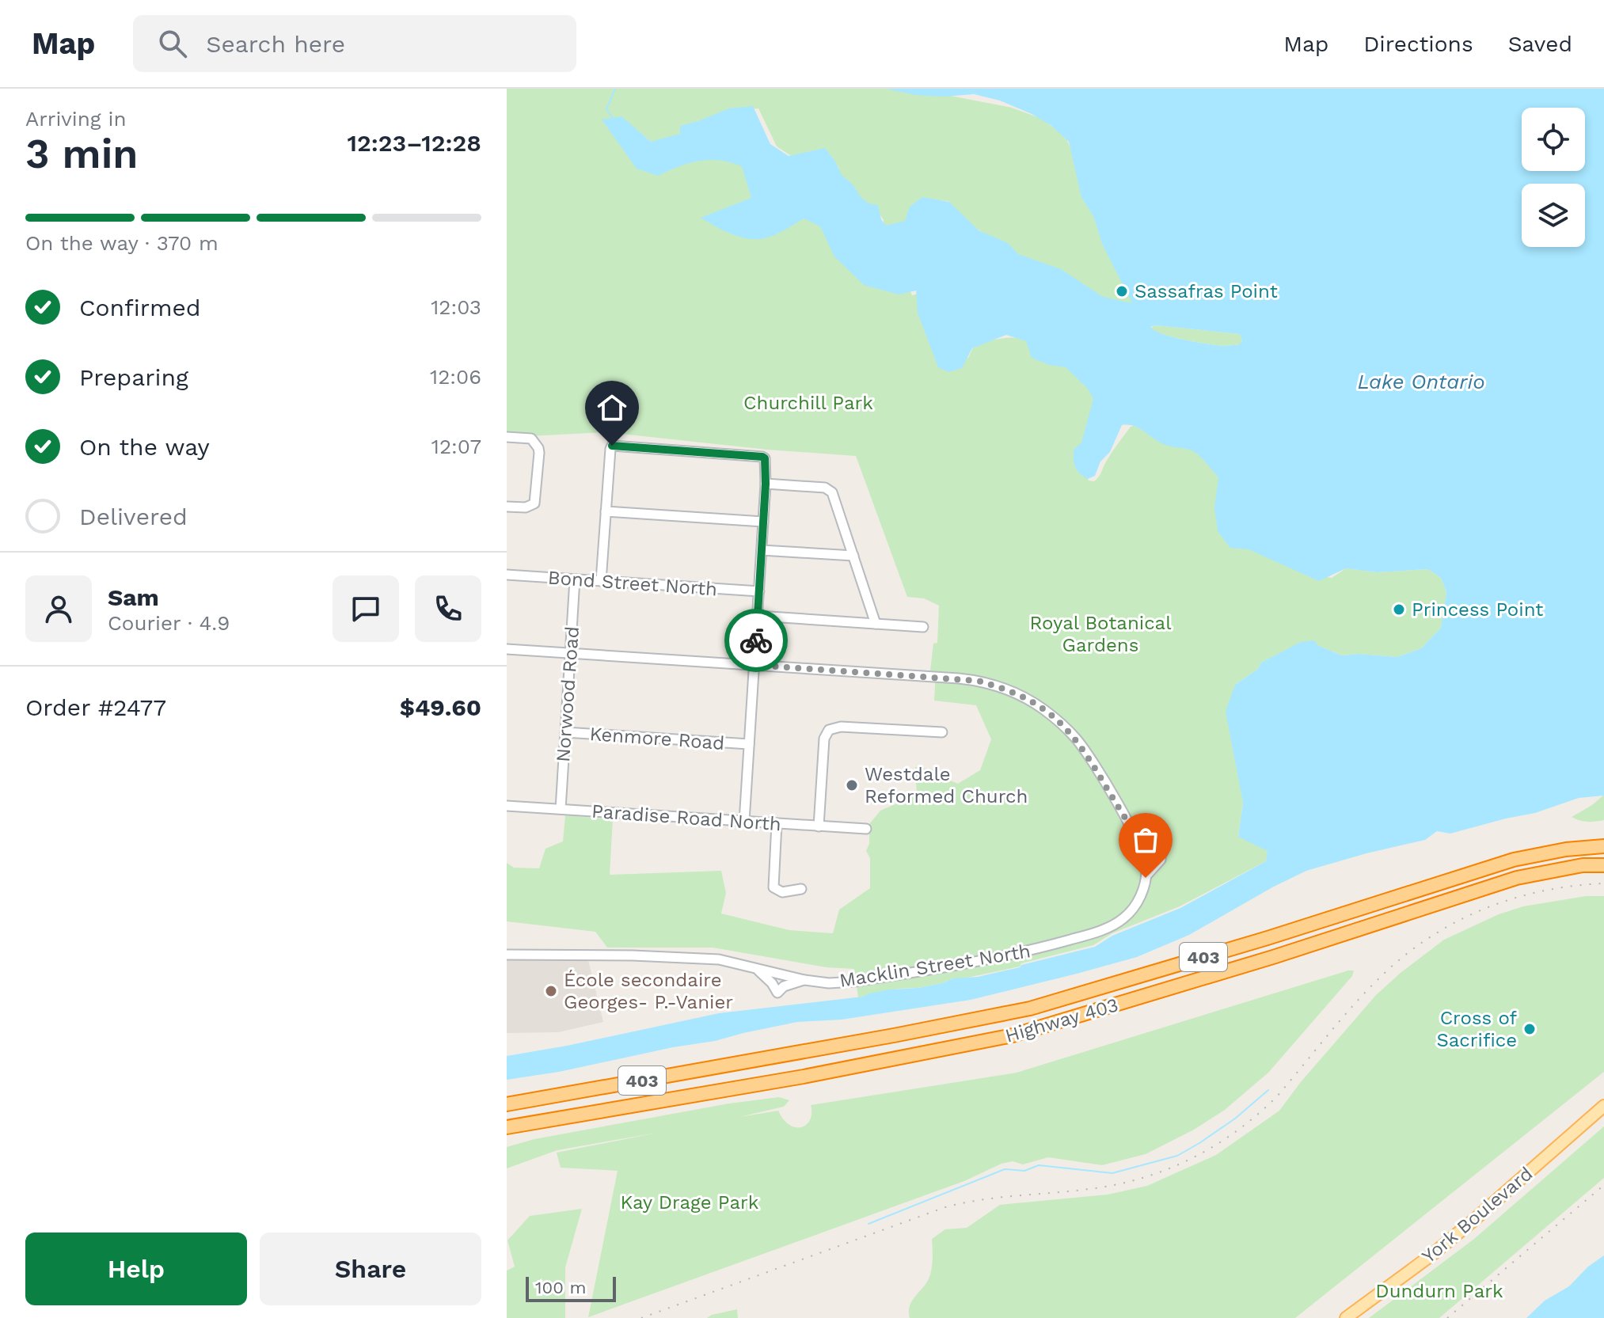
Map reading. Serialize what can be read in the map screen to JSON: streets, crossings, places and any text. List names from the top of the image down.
{
  "streets": {
    "highway": ["403", "Highway 403"],
    "main road": ["York Boulevard"],
    "street": [
      "Bond Street North",
      "Norwood Road",
      "Kenmore Road",
      "Paradise Road North",
      "Macklin Street North"
    ]
  },
  "crossings": [
    ["Bond Street North", "Norwood Road"],
    ["Norwood Road", "Kenmore Road"],
    ["Norwood Road", "Paradise Road North"]
  ],
  "water": ["Lake Ontario"],
  "parks": [
    "Churchill Park",
    "Royal Botanical Gardens",
    "Kay Drage Park",
    "Dundurn Park"
  ],
  "places": [
    "Sassafras Point",
    "Princess Point",
    "Westdale Reformed Church",
    "École secondaire Georges- P.-Vanier",
    "Cross of Sacrifice"
  ],
  "scale_bar": "100 m",
  "page": {
    "header": "Map",
    "search": "Search here",
    "nav": ["Map", "Directions", "Saved"],
    "heading": ["3 min", "Arriving in", "12:23–12:28"],
    "panel": [
      "Sam",
      "Courier · 4.9",
      "Order #2477",
      "$49.60"
    ],
    "bar": "On the way · 370 m",
    "list": [
      ["Confirmed", "12:03"],
      ["Preparing", "12:06"],
      ["On the way", "12:07"],
      "Delivered"
    ],
    "buttons": ["Help", "Share"],
    "scale": "100 m"
  }
}
